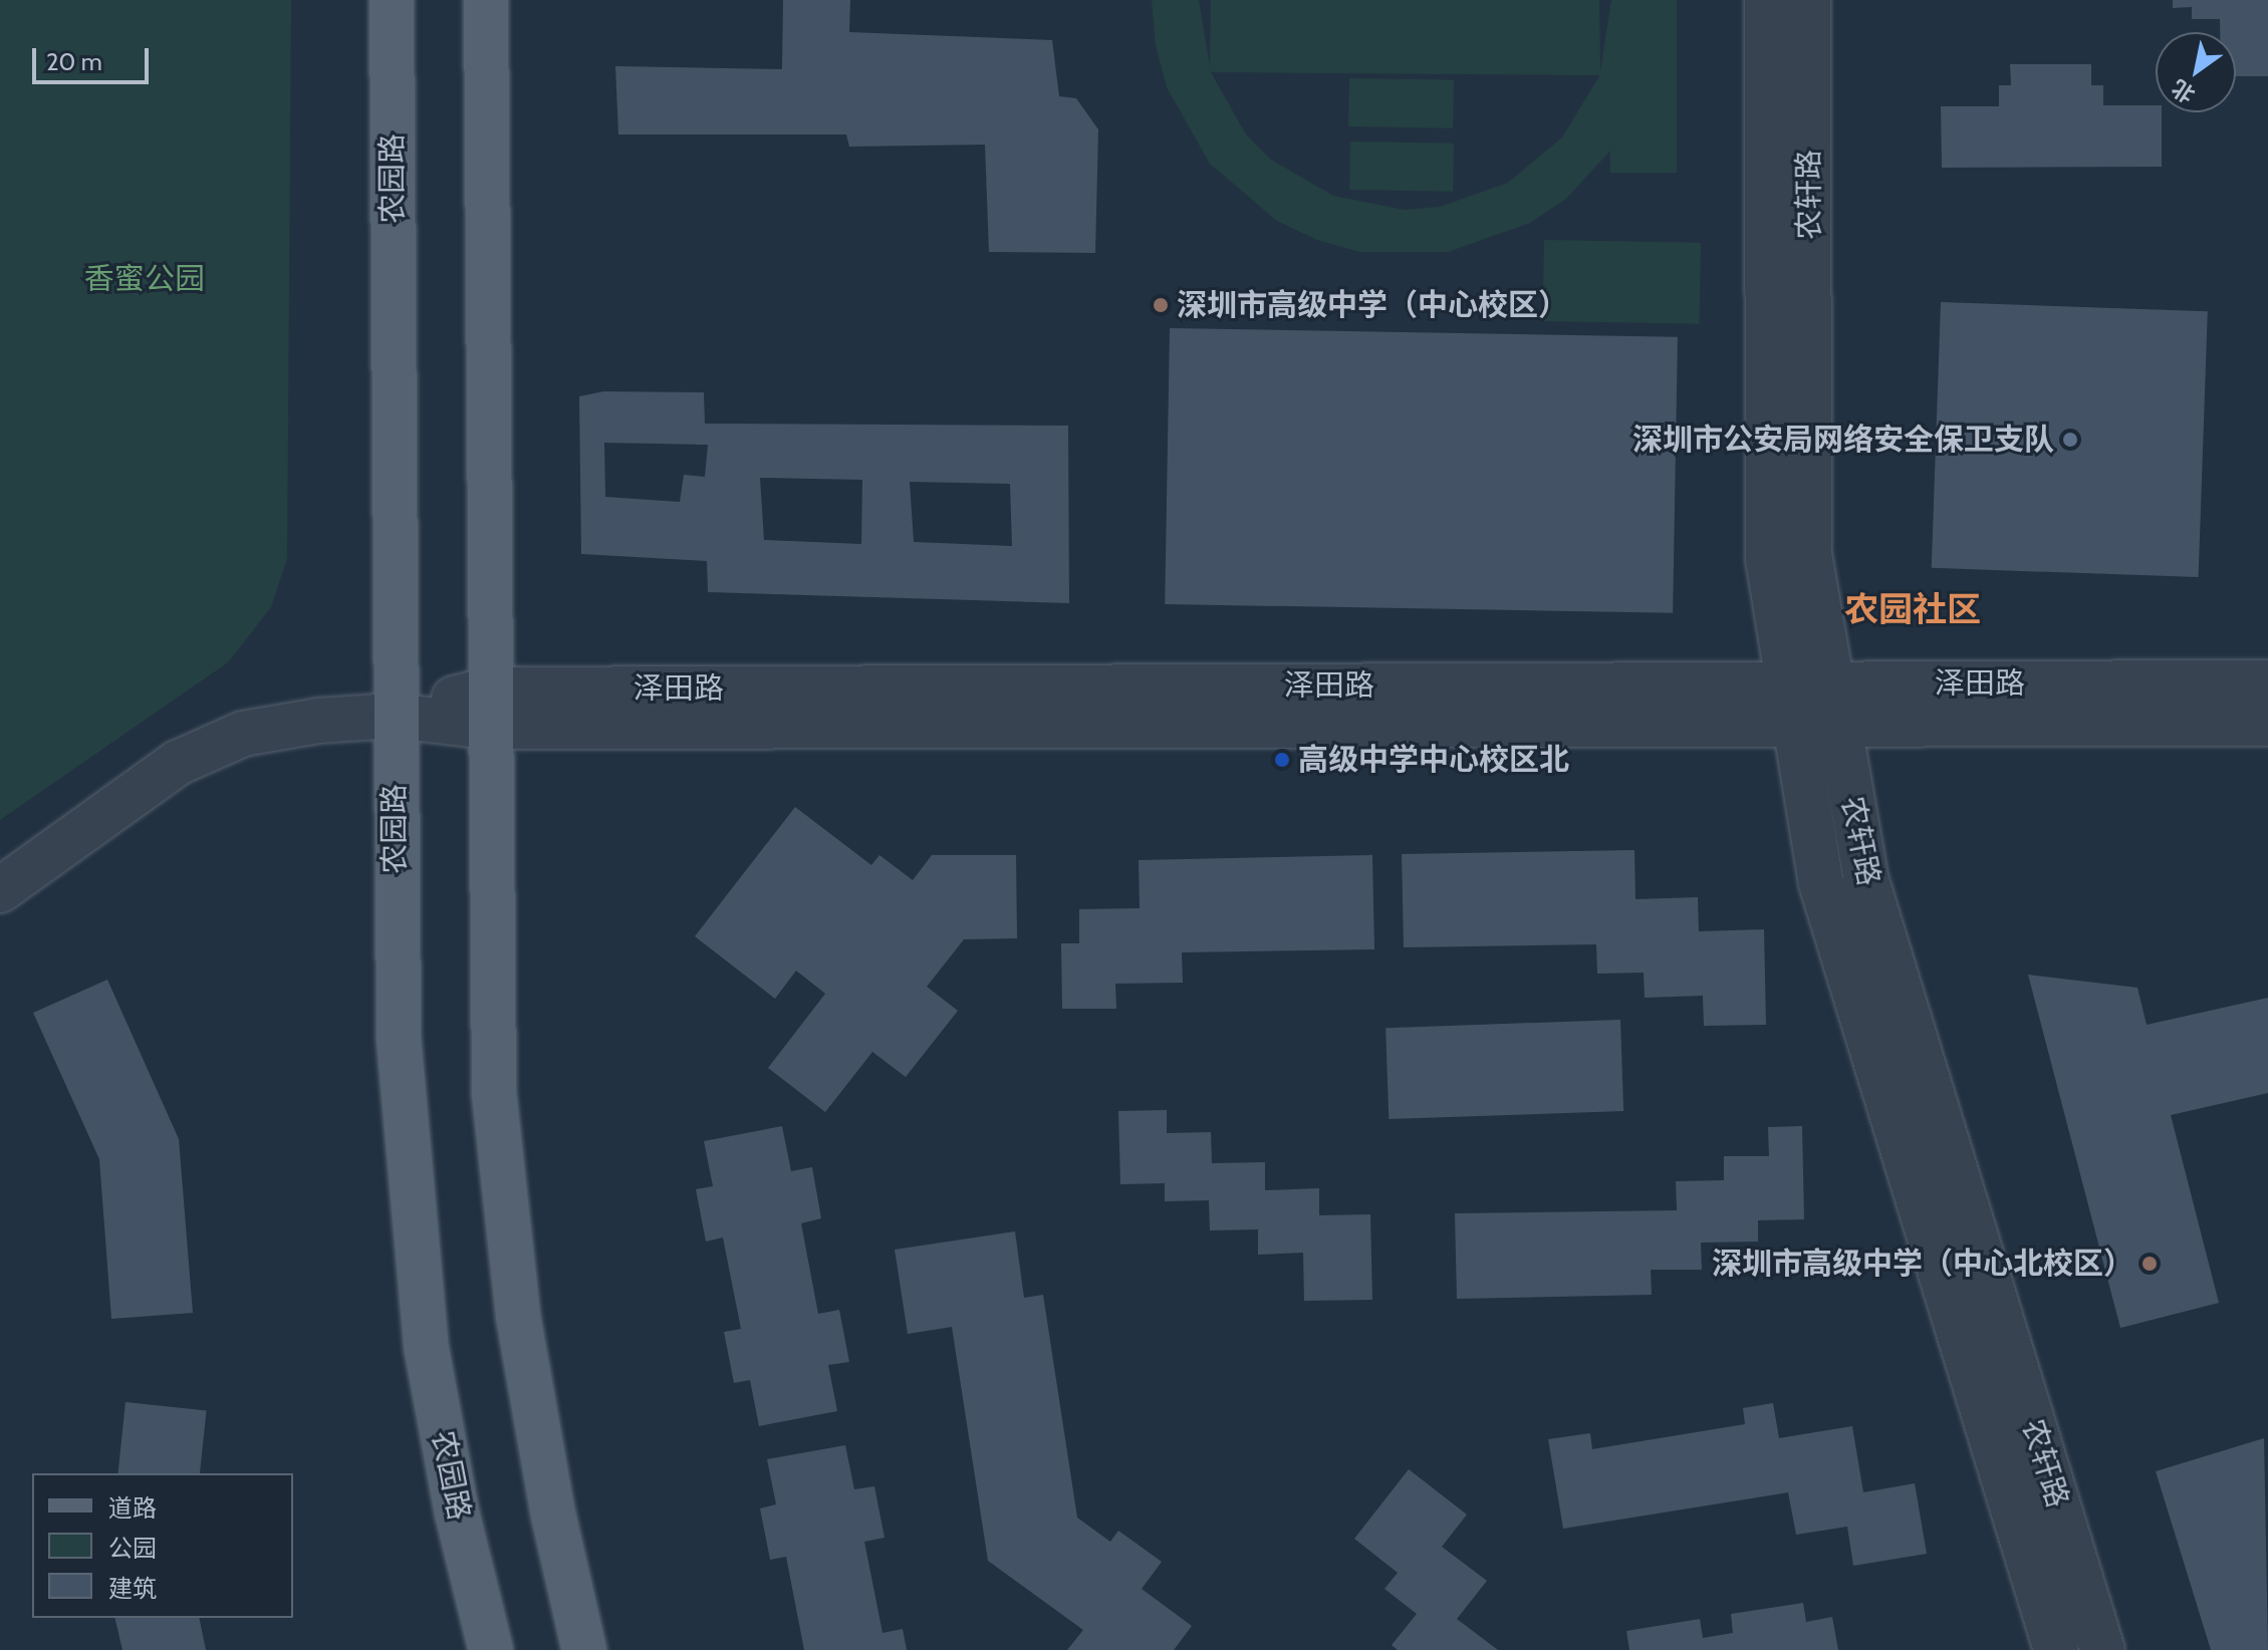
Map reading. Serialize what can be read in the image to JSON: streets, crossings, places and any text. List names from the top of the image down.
{
  "streets": {
    "main road": ["农园路"],
    "street": ["农轩路", "泽田路"]
  },
  "crossings": [
    ["农园路", "泽田路"],
    ["农轩路", "泽田路"]
  ],
  "districts": ["农园社区"],
  "parks": ["香蜜公园"],
  "places": [
    "深圳市高级中学（中心校区）",
    "深圳市公安局网络安全保卫支队",
    "高级中学中心校区北",
    "深圳市高级中学（中心北校区）"
  ],
  "legend": ["道路", "公园", "建筑"],
  "scale_bar": "20 m",
  "north": "bottom left"
}
